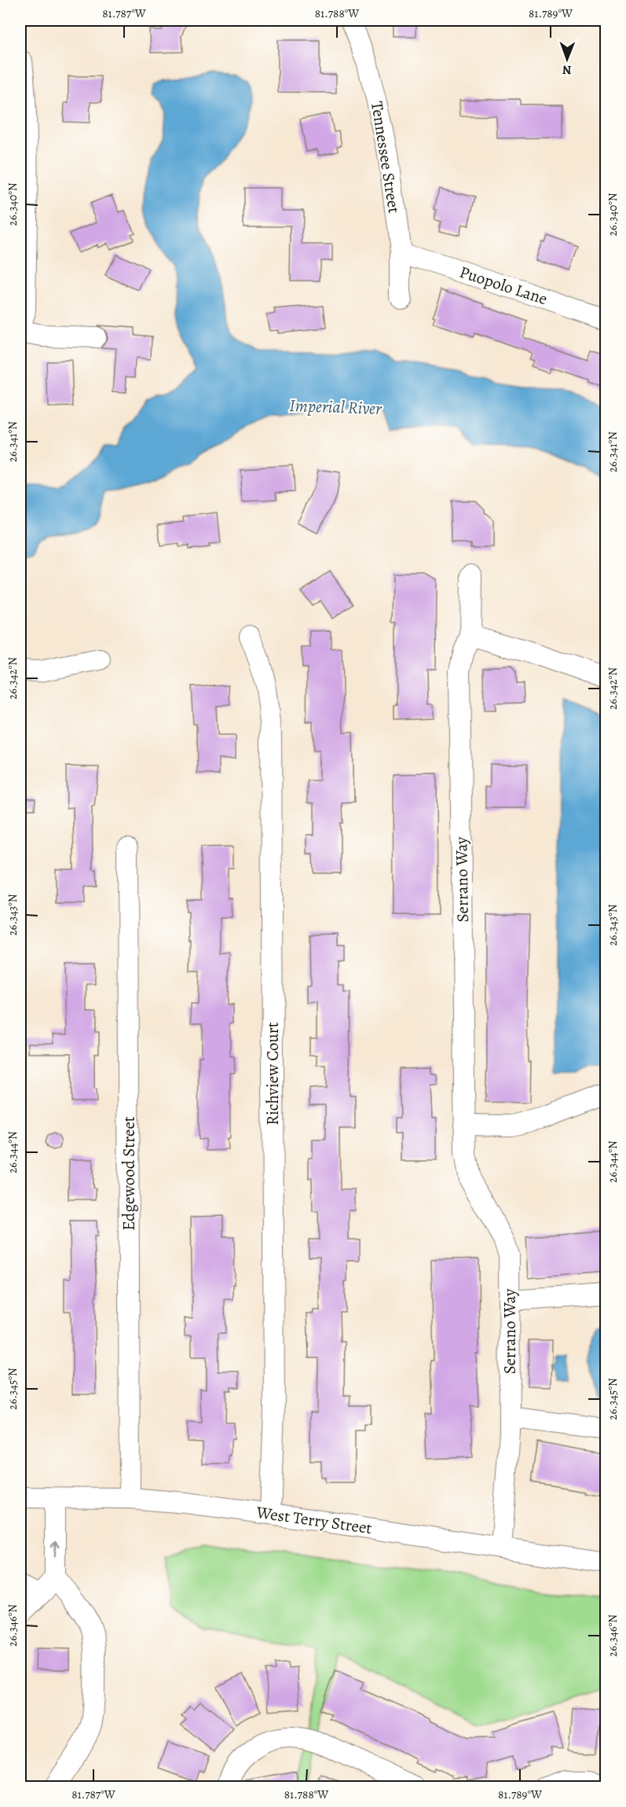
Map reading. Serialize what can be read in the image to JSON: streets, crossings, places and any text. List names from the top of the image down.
{
  "streets": {
    "street": [
      "Tennessee Street",
      "Puopolo Lane",
      "Serrano Way",
      "Richview Court",
      "Edgewood Street",
      "West Terry Street"
    ]
  },
  "crossings": [
    ["Tennessee Street", "Puopolo Lane"],
    ["Serrano Way", "West Terry Street"],
    ["Richview Court", "West Terry Street"],
    ["Edgewood Street", "West Terry Street"]
  ],
  "water": ["Imperial River"],
  "north": "bottom",
  "coordinates": [
    "81.787°W",
    "81.788°W",
    "81.789°W",
    "26.340°N",
    "26.341°N",
    "26.342°N",
    "26.343°N",
    "26.344°N",
    "26.345°N",
    "26.346°N"
  ]
}
